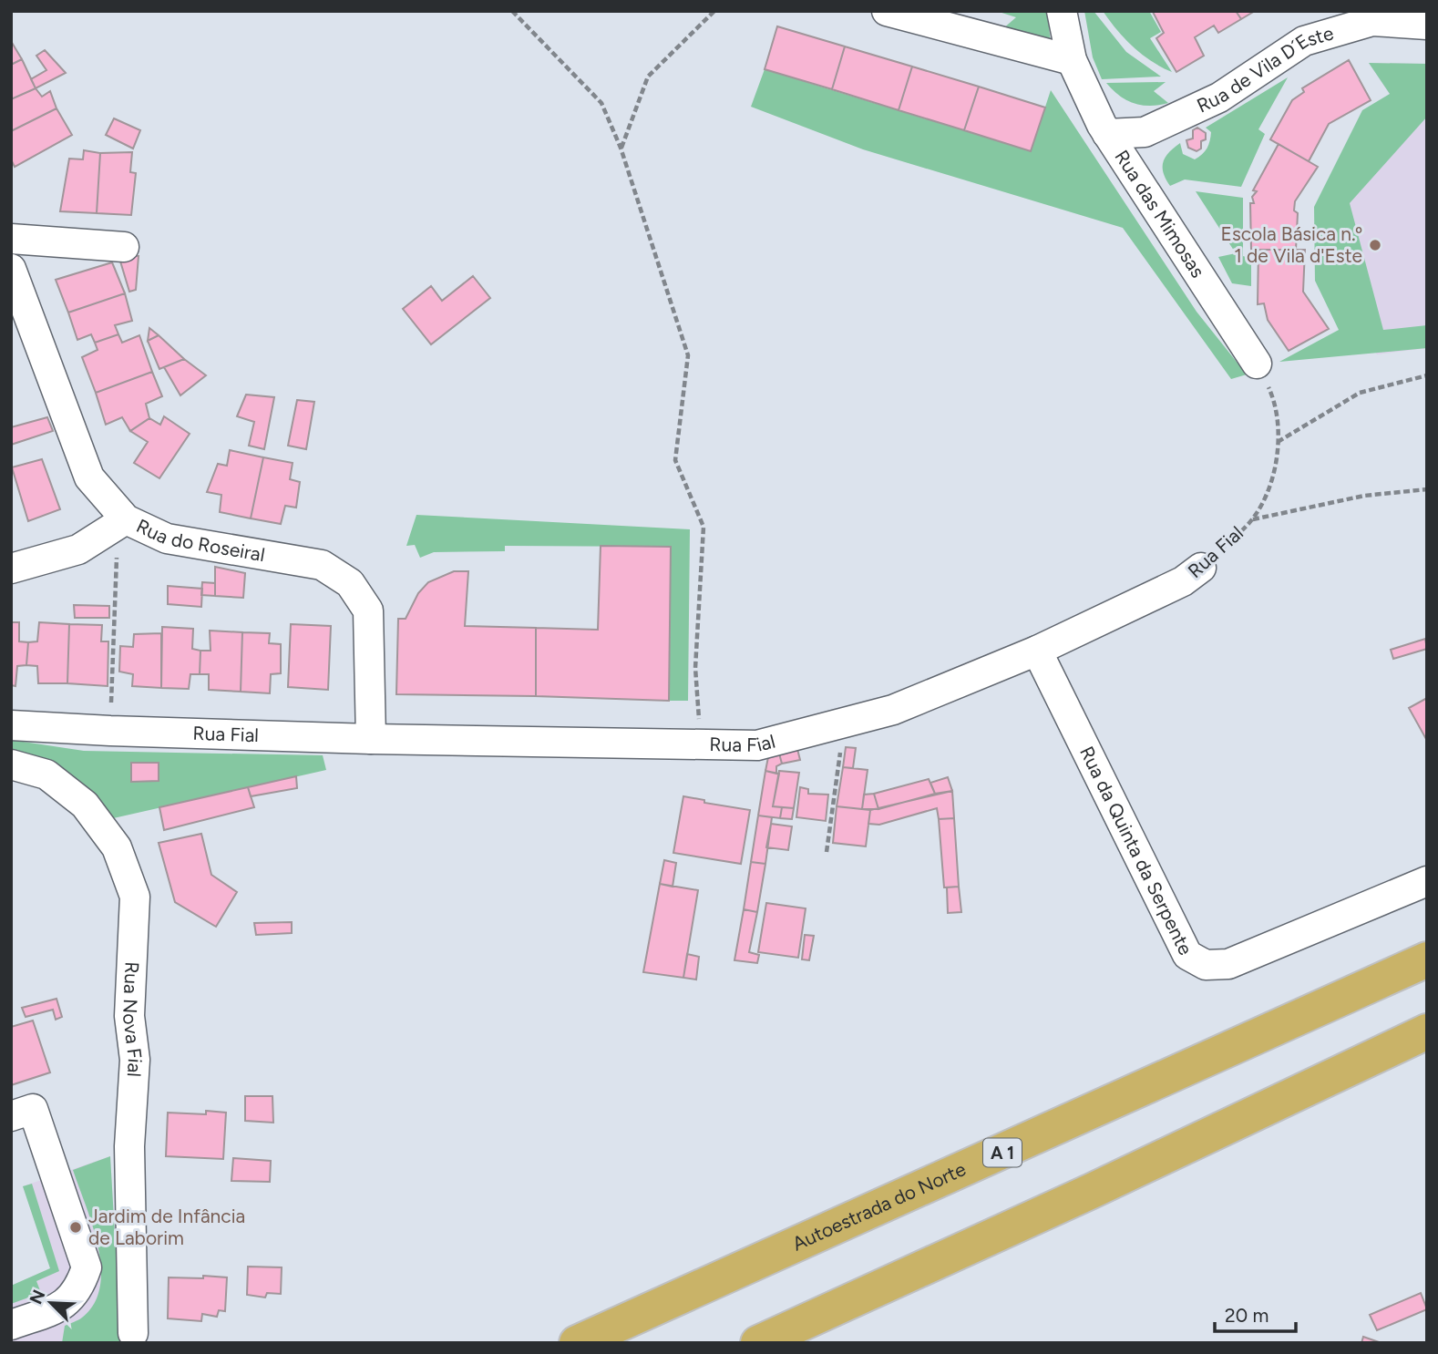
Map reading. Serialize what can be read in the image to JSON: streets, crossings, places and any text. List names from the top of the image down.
{
  "streets": {
    "highway": ["A 1", "Autoestrada do Norte"],
    "street": [
      "Rua de Vila D´Este",
      "Rua das Mimosas",
      "Rua do Roseiral",
      "Rua Fial",
      "Rua da Quinta da Serpente",
      "Rua Nova Fial"
    ]
  },
  "crossings": [
    ["Rua de Vila D´Este", "Rua das Mimosas"],
    ["Rua das Mimosas", "Rua Fial"],
    ["Rua do Roseiral", "Rua Fial"],
    ["Rua Fial", "Rua da Quinta da Serpente"]
  ],
  "places": ["Escola Básica n.º 1 de Vila d'Este", "Jardim de Infância de Laborim"],
  "scale_bar": "20 m",
  "north": "top left"
}
